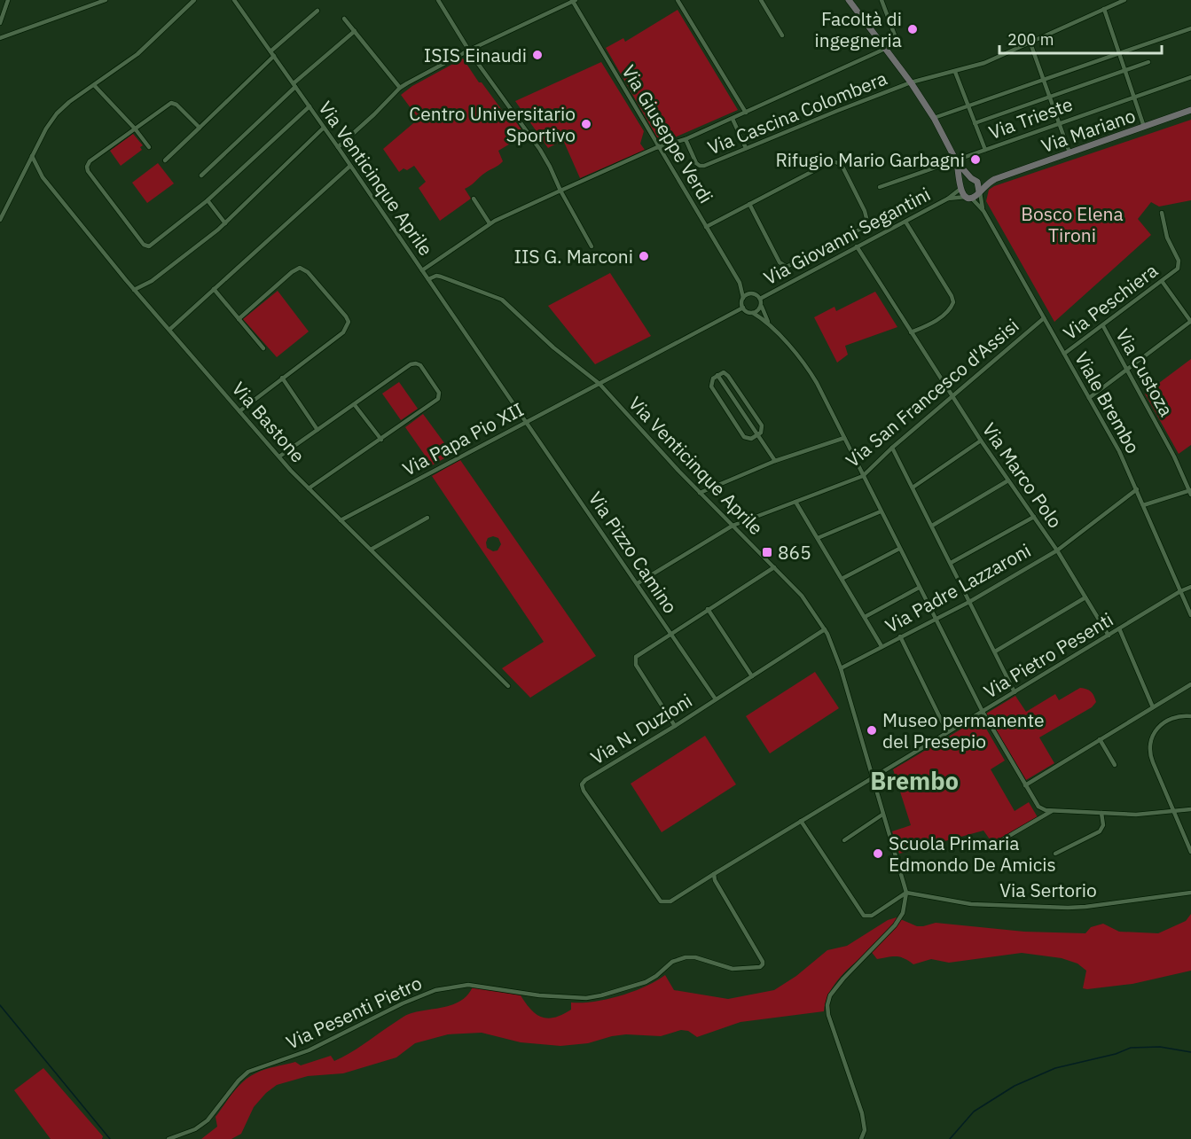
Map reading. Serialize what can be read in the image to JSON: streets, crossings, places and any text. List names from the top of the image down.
{
  "streets": {
    "street": [
      "Via Cascina Colombera",
      "Via Trieste",
      "Via Mariano",
      "Via Giuseppe Verdi",
      "Via Venticinque Aprile",
      "Via Giovanni Segantini",
      "Via Peschiera",
      "Via Custoza",
      "Via San Francesco d'Assisi",
      "Viale Brembo",
      "Via Bastone",
      "Via Papa Pio XII",
      "Via Marco Polo",
      "Via Pizzo Camino",
      "Via Padre Lazzaroni",
      "Via Pietro Pesenti",
      "Via N. Duzioni",
      "Via Sertorio",
      "Via Pesenti Pietro"
    ]
  },
  "crossings": [
    ["Via Cascina Colombera", "Via Giuseppe Verdi"],
    ["Via Cascina Colombera", "Via Venticinque Aprile"],
    ["Via Mariano", "Via Giovanni Segantini"],
    ["Via Mariano", "Viale Brembo"],
    ["Via Giuseppe Verdi", "Via Giovanni Segantini"],
    ["Via Venticinque Aprile", "Via San Francesco d'Assisi"],
    ["Via Venticinque Aprile", "Via Papa Pio XII"],
    ["Via Venticinque Aprile", "Via Pizzo Camino"],
    ["Via Venticinque Aprile", "Via Padre Lazzaroni"],
    ["Via Venticinque Aprile", "Via Pietro Pesenti"],
    ["Via Venticinque Aprile", "Via N. Duzioni"],
    ["Via Venticinque Aprile", "Via Sertorio"],
    ["Via Giovanni Segantini", "Viale Brembo"],
    ["Via Giovanni Segantini", "Via Marco Polo"],
    ["Via Peschiera", "Via Custoza"],
    ["Via Peschiera", "Viale Brembo"],
    ["Via San Francesco d'Assisi", "Viale Brembo"],
    ["Via San Francesco d'Assisi", "Via Marco Polo"],
    ["Via San Francesco d'Assisi", "Via Pizzo Camino"],
    ["Viale Brembo", "Via Padre Lazzaroni"],
    ["Viale Brembo", "Via Pietro Pesenti"],
    ["Via Bastone", "Via Papa Pio XII"],
    ["Via Papa Pio XII", "Via Pizzo Camino"],
    ["Via Marco Polo", "Via Padre Lazzaroni"],
    ["Via Marco Polo", "Via Pietro Pesenti"],
    ["Via Pizzo Camino", "Via N. Duzioni"],
    ["Via Pietro Pesenti", "Via N. Duzioni"],
    ["Via Pietro Pesenti", "Via Pesenti Pietro"]
  ],
  "districts": ["Brembo"],
  "parks": ["Bosco Elena Tironi"],
  "places": {
    "other": [
      "Facoltà di ingegneria",
      "ISIS Einaudi",
      "Centro Universitario Sportivo",
      "Rifugio Mario Garbagni",
      "IIS G. Marconi",
      "Museo permanente del Presepio",
      "Scuola Primaria Edmondo De Amicis"
    ],
    "transit": ["865"]
  },
  "scale_bar": "200 m"
}
